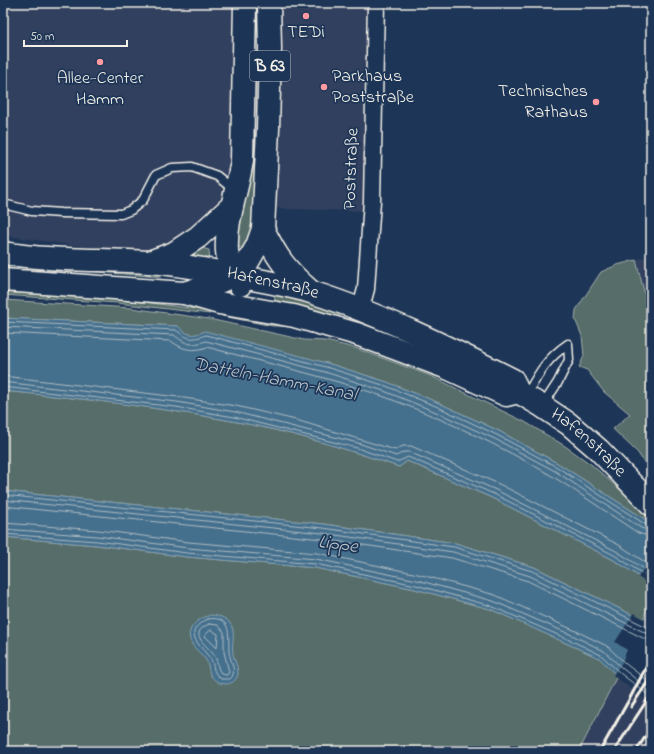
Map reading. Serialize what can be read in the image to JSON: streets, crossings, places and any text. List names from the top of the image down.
{
  "streets": {
    "main road": ["B 63", "Hafenstraße"],
    "street": ["Poststraße"]
  },
  "crossings": [
    ["B 63", "Hafenstraße"],
    ["Poststraße", "Hafenstraße"]
  ],
  "water": ["Datteln-Hamm-Kanal", "Lippe"],
  "places": [
    "TEDi",
    "Allee-Center Hamm",
    "Parkhaus Poststraße",
    "Technisches Rathaus"
  ],
  "scale_bar": "50 m"
}
